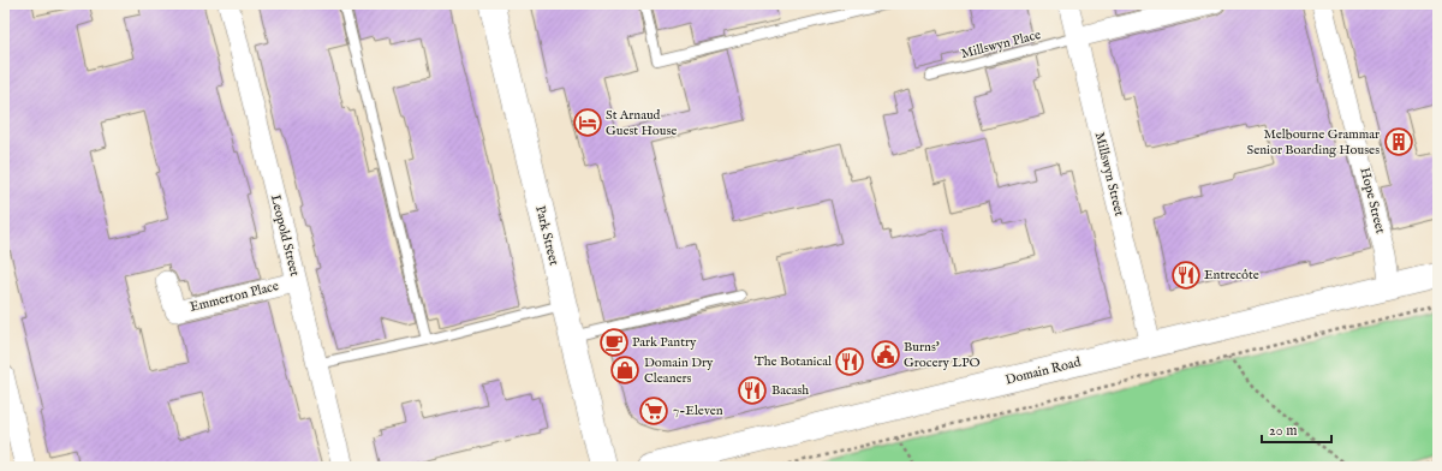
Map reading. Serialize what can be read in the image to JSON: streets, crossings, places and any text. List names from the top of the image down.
{
  "streets": {
    "street": [
      "Millswyn Street",
      "Hope Street",
      "Leopold Street",
      "Park Street",
      "Emmerton Place",
      "Domain Road"
    ],
    "lane": ["Millswyn Place"]
  },
  "crossings": [
    ["Millswyn Place", "Millswyn Street"],
    ["Millswyn Street", "Domain Road"],
    ["Hope Street", "Domain Road"],
    ["Leopold Street", "Emmerton Place"]
  ],
  "places": {
    "hotel": ["St Arnaud Guest House"],
    "building": ["Melbourne Grammar Senior Boarding Houses"],
    "restaurant": ["Entrecôte", "The Botanical", "Bacash"],
    "cafe": ["Park Pantry"],
    "public building": ["Burns' Grocery LPO"],
    "shop": ["Domain Dry Cleaners"],
    "supermarket": ["7-Eleven"]
  },
  "scale_bar": "20 m"
}
